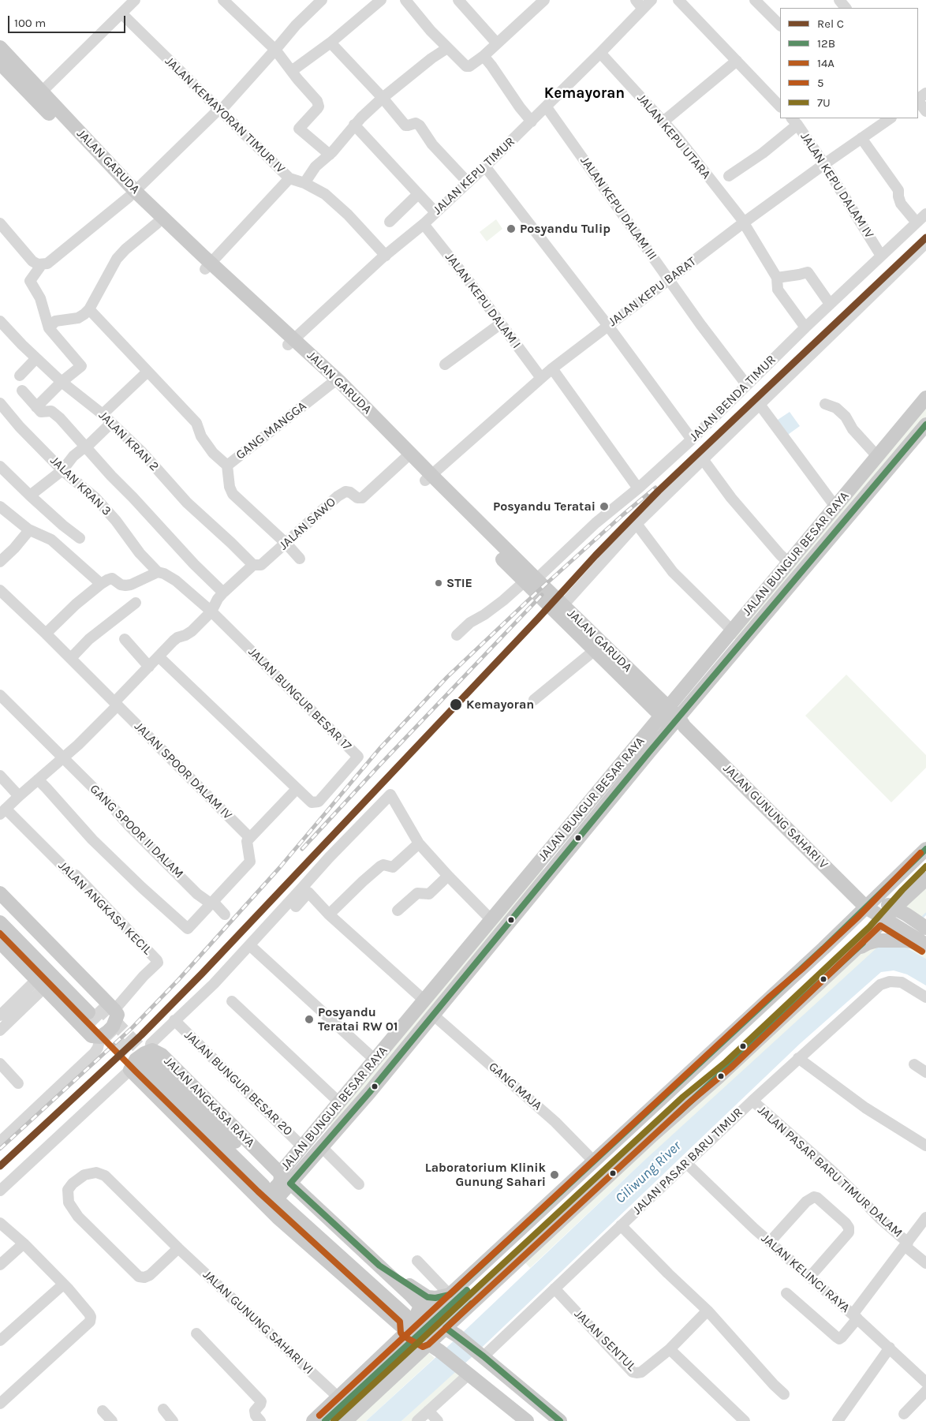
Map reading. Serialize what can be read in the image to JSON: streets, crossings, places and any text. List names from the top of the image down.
{
  "streets": {
    "main road": [
      "JALAN GARUDA",
      "JALAN BUNGUR BESAR RAYA",
      "JALAN GUNUNG SAHARI V",
      "JALAN ANGKASA RAYA"
    ],
    "street": [
      "JALAN KEMAYORAN TIMUR IV",
      "JALAN KEPU UTARA",
      "JALAN KEPU TIMUR",
      "JALAN KEPU DALAM IV",
      "JALAN KEPU DALAM III",
      "JALAN KEPU BARAT",
      "JALAN KEPU DALAM I",
      "JALAN BENDA TIMUR",
      "GANG MANGGA",
      "JALAN KRAN 2",
      "JALAN KRAN 3",
      "JALAN SAWO",
      "JALAN BUNGUR BESAR 17",
      "JALAN SPOOR DALAM IV",
      "GANG SPOOR II DALAM",
      "JALAN ANGKASA KECIL",
      "JALAN BUNGUR BESAR 20",
      "GANG MAJA",
      "JALAN PASAR BARU TIMUR",
      "JALAN PASAR BARU TIMUR DALAM",
      "JALAN KELINCI RAYA",
      "JALAN GUNUNG SAHARI VI",
      "JALAN SENTUL"
    ]
  },
  "crossings": [
    ["JALAN KEMAYORAN TIMUR IV", "JALAN KEPU TIMUR"],
    ["JALAN KEPU UTARA", "JALAN KEPU TIMUR"],
    ["JALAN KEPU UTARA", "JALAN KEPU BARAT"],
    ["JALAN KEPU UTARA", "JALAN BENDA TIMUR"],
    ["JALAN GARUDA", "JALAN KEPU TIMUR"],
    ["JALAN GARUDA", "JALAN KEPU BARAT"],
    ["JALAN GARUDA", "JALAN BENDA TIMUR"],
    ["JALAN GARUDA", "GANG MANGGA"],
    ["JALAN GARUDA", "JALAN SAWO"],
    ["JALAN GARUDA", "JALAN BUNGUR BESAR RAYA"],
    ["JALAN GARUDA", "JALAN GUNUNG SAHARI V"],
    ["JALAN KEPU TIMUR", "JALAN KEPU DALAM III"],
    ["JALAN KEPU TIMUR", "JALAN KEPU DALAM I"],
    ["JALAN KEPU DALAM IV", "JALAN KEPU BARAT"],
    ["JALAN KEPU DALAM IV", "JALAN BENDA TIMUR"],
    ["JALAN KEPU DALAM III", "JALAN KEPU BARAT"],
    ["JALAN KEPU DALAM III", "JALAN BENDA TIMUR"],
    ["JALAN KEPU BARAT", "JALAN KEPU DALAM I"],
    ["GANG MANGGA", "JALAN SAWO"],
    ["JALAN KRAN 2", "JALAN SAWO"],
    ["JALAN KRAN 3", "JALAN BUNGUR BESAR 17"],
    ["JALAN SAWO", "JALAN BUNGUR BESAR 17"],
    ["JALAN SAWO", "JALAN SPOOR DALAM IV"],
    ["JALAN SAWO", "GANG SPOOR II DALAM"],
    ["JALAN SAWO", "JALAN ANGKASA KECIL"],
    ["JALAN BUNGUR BESAR RAYA", "JALAN GUNUNG SAHARI V"],
    ["JALAN BUNGUR BESAR RAYA", "JALAN BUNGUR BESAR 20"],
    ["JALAN BUNGUR BESAR RAYA", "GANG MAJA"],
    ["JALAN BUNGUR BESAR RAYA", "JALAN ANGKASA RAYA"],
    ["JALAN ANGKASA RAYA", "JALAN PASAR BARU TIMUR"],
    ["JALAN PASAR BARU TIMUR", "JALAN PASAR BARU TIMUR DALAM"],
    ["JALAN PASAR BARU TIMUR", "JALAN KELINCI RAYA"],
    ["JALAN PASAR BARU TIMUR", "JALAN SENTUL"]
  ],
  "districts": ["Kemayoran"],
  "water": ["Ciliwung River"],
  "places": [
    "Posyandu Tulip",
    "Posyandu Teratai",
    "STIE",
    "Kemayoran",
    "Posyandu Teratai RW 01",
    "Laboratorium Klinik Gunung Sahari"
  ],
  "lines": [
    "rail line C",
    "transit line 12B",
    "transit line 5",
    "transit line 7U",
    "transit line 14A"
  ],
  "legend": [
    "Rel C",
    "12B",
    "14A",
    "5",
    "7U"
  ],
  "scale_bar": "100 m"
}
